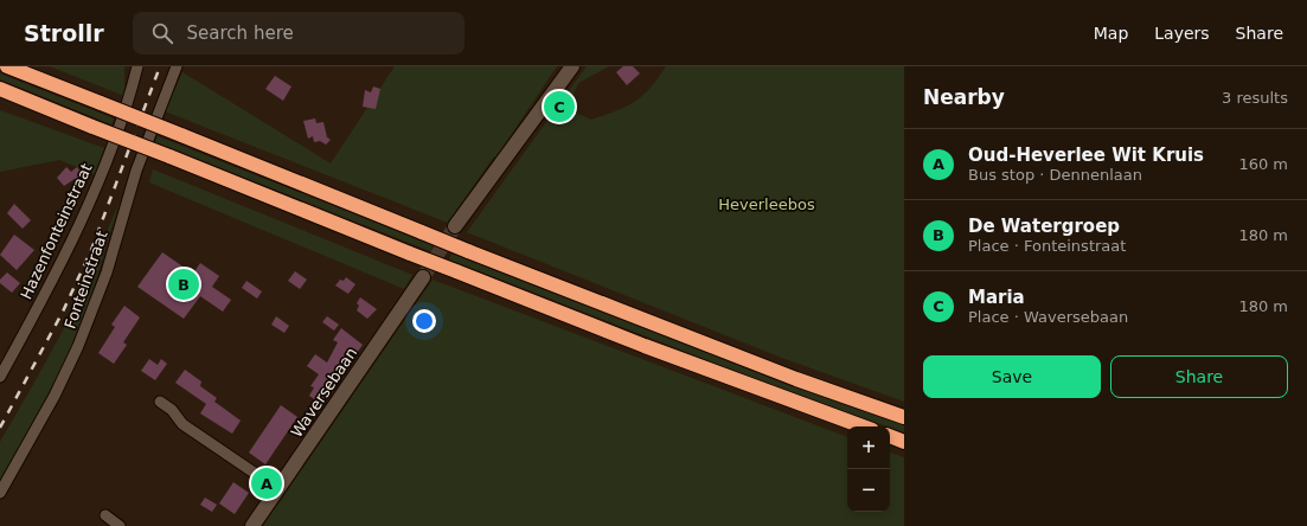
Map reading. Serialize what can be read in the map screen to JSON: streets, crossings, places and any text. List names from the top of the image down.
{
  "streets": {
    "street": ["Hazenfonteinstraat", "Fonteinstraat", "Waversebaan"]
  },
  "parks": ["Heverleebos"],
  "page": {
    "header": "Strollr",
    "search": "Search here",
    "nav": ["Map", "Layers", "Share"],
    "heading": ["Nearby", "3 results"],
    "pins": ["C", "B", "A"],
    "list": [
      {
        "mark": "A",
        "name": "Oud-Heverlee Wit Kruis",
        "note": "Bus stop · Dennenlaan",
        "value": "160 m"
      },
      {
        "mark": "B",
        "name": "De Watergroep",
        "note": "Place · Fonteinstraat",
        "value": "180 m"
      },
      {
        "mark": "C",
        "name": "Maria",
        "note": "Place · Waversebaan",
        "value": "180 m"
      }
    ],
    "buttons": ["Save", "Share"],
    "map_buttons": ["+", "−"]
  }
}
